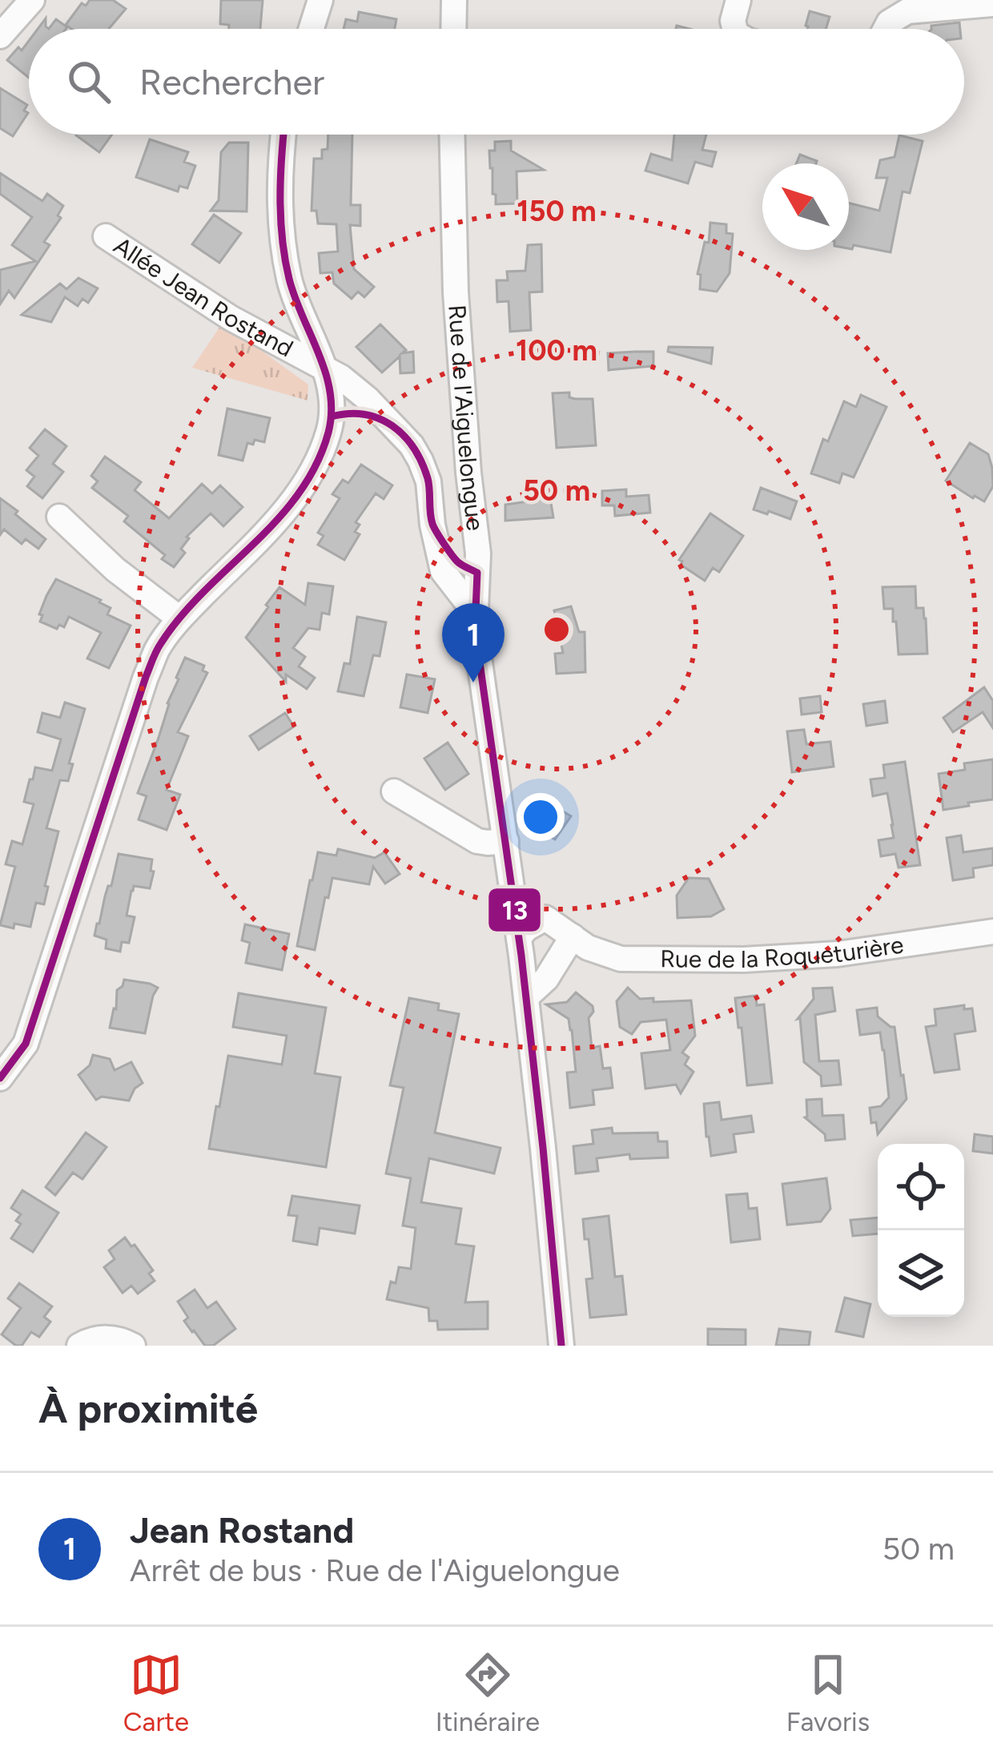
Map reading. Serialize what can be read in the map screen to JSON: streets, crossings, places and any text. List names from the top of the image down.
{
  "streets": {
    "street": ["Allée Jean Rostand", "Rue de l'Aiguelongue", "Rue de la Roqueturière"]
  },
  "crossings": [
    ["Allée Jean Rostand", "Rue de l'Aiguelongue"],
    ["Rue de l'Aiguelongue", "Rue de la Roqueturière"]
  ],
  "lines": ["transit line 13"],
  "north": "top left",
  "page": {
    "search": "Rechercher",
    "pins": "1",
    "heading": "À proximité",
    "list": [
      {
        "mark": "1",
        "name": "Jean Rostand",
        "note": "Arrêt de bus · Rue de l'Aiguelongue",
        "value": "50 m"
      }
    ],
    "nav": ["Carte", "Itinéraire", "Favoris"]
  },
  "rings": ["150 m", "100 m", "50 m"]
}
